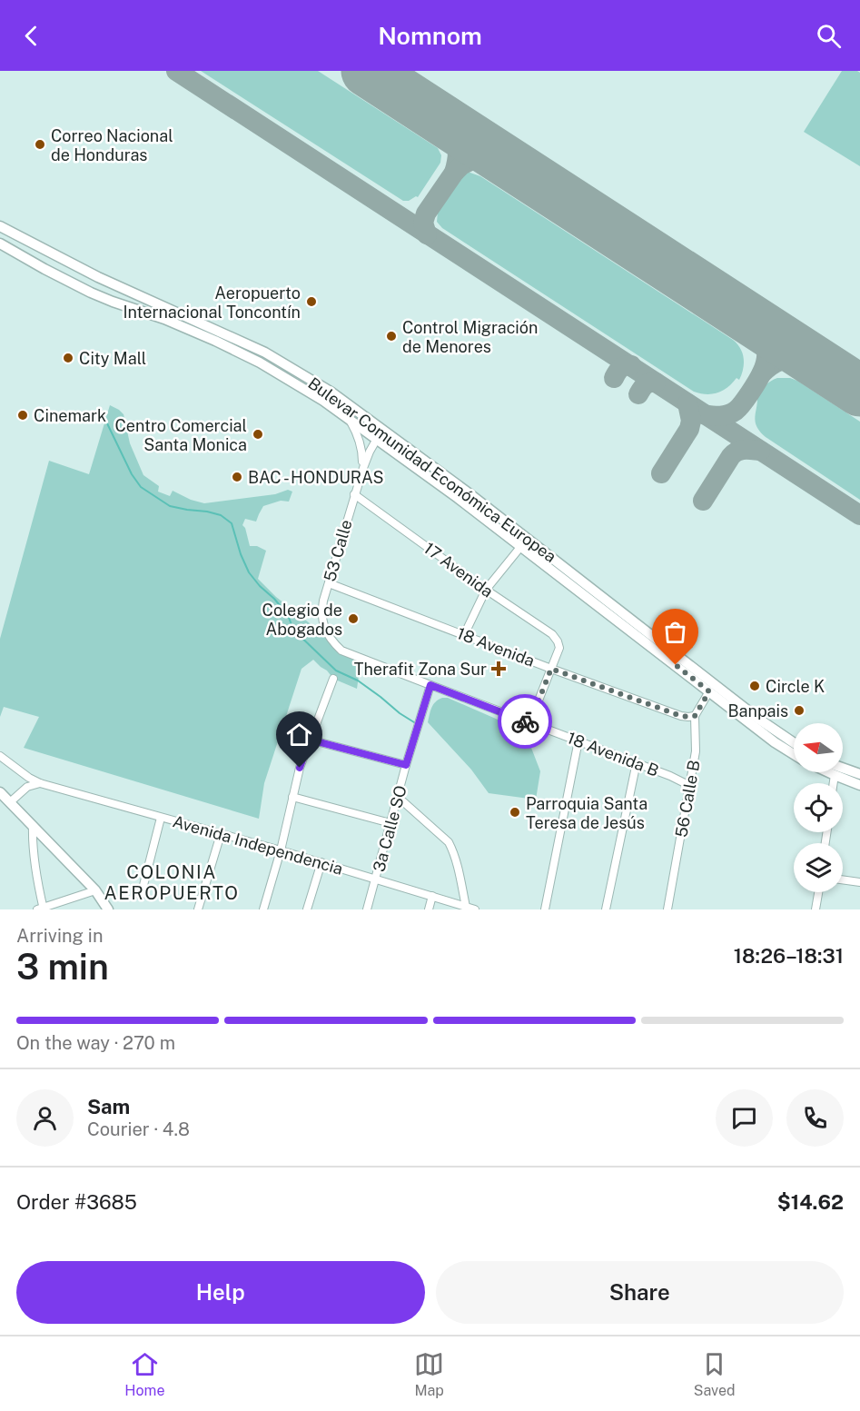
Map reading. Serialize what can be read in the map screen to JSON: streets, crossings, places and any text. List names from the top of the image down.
{
  "streets": {
    "main road": ["Bulevar Comunidad Económica Europea"],
    "street": [
      "53 Calle",
      "17 Avenida",
      "18 Avenida",
      "18 Avenida B",
      "56 Calle B",
      "3a Calle SO",
      "Avenida Independencia"
    ]
  },
  "crossings": [
    ["Bulevar Comunidad Económica Europea", "53 Calle"],
    ["53 Calle", "17 Avenida"],
    ["53 Calle", "18 Avenida"],
    ["53 Calle", "18 Avenida B"],
    ["17 Avenida", "18 Avenida"],
    ["18 Avenida", "56 Calle B"],
    ["18 Avenida B", "56 Calle B"],
    ["18 Avenida B", "3a Calle SO"],
    ["3a Calle SO", "Avenida Independencia"]
  ],
  "districts": ["COLONIA AEROPUERTO"],
  "places": {
    "other": [
      "Correo Nacional de Honduras",
      "Aeropuerto Internacional Toncontín",
      "Control Migración de Menores",
      "City Mall",
      "Cinemark",
      "Centro Comercial Santa Monica",
      "BAC - HONDURAS",
      "Colegio de Abogados",
      "Circle K",
      "Banpais",
      "Parroquia Santa Teresa de Jesús"
    ],
    "health": ["Therafit Zona Sur"]
  },
  "north": "left",
  "page": {
    "header": "Nomnom",
    "heading": ["3 min", "Arriving in", "18:26–18:31"],
    "panel": [
      "Sam",
      "Courier · 4.8",
      "Order #3685",
      "$14.62"
    ],
    "bar": "On the way · 270 m",
    "buttons": ["Help", "Share"],
    "tabs": ["Home", "Map", "Saved"]
  }
}
